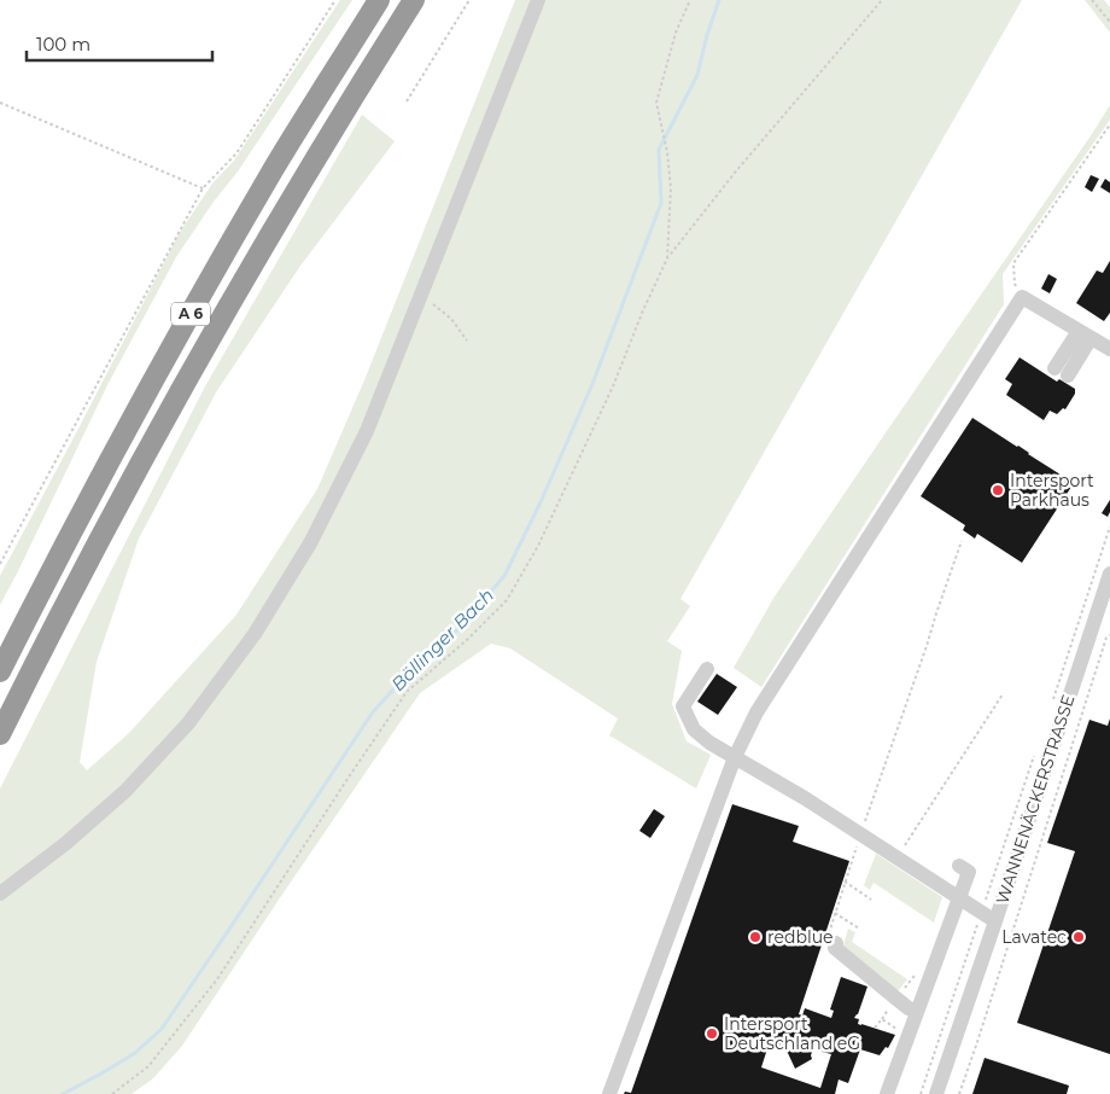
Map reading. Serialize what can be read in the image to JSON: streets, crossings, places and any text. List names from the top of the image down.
{
  "streets": {
    "highway": ["A 6"],
    "street": ["WANNENÄCKERSTRASSE"]
  },
  "water": ["Böllinger Bach"],
  "places": [
    "Intersport Parkhaus",
    "redblue",
    "Lavatec",
    "Intersport Deutschland eG"
  ],
  "scale_bar": "100 m"
}
